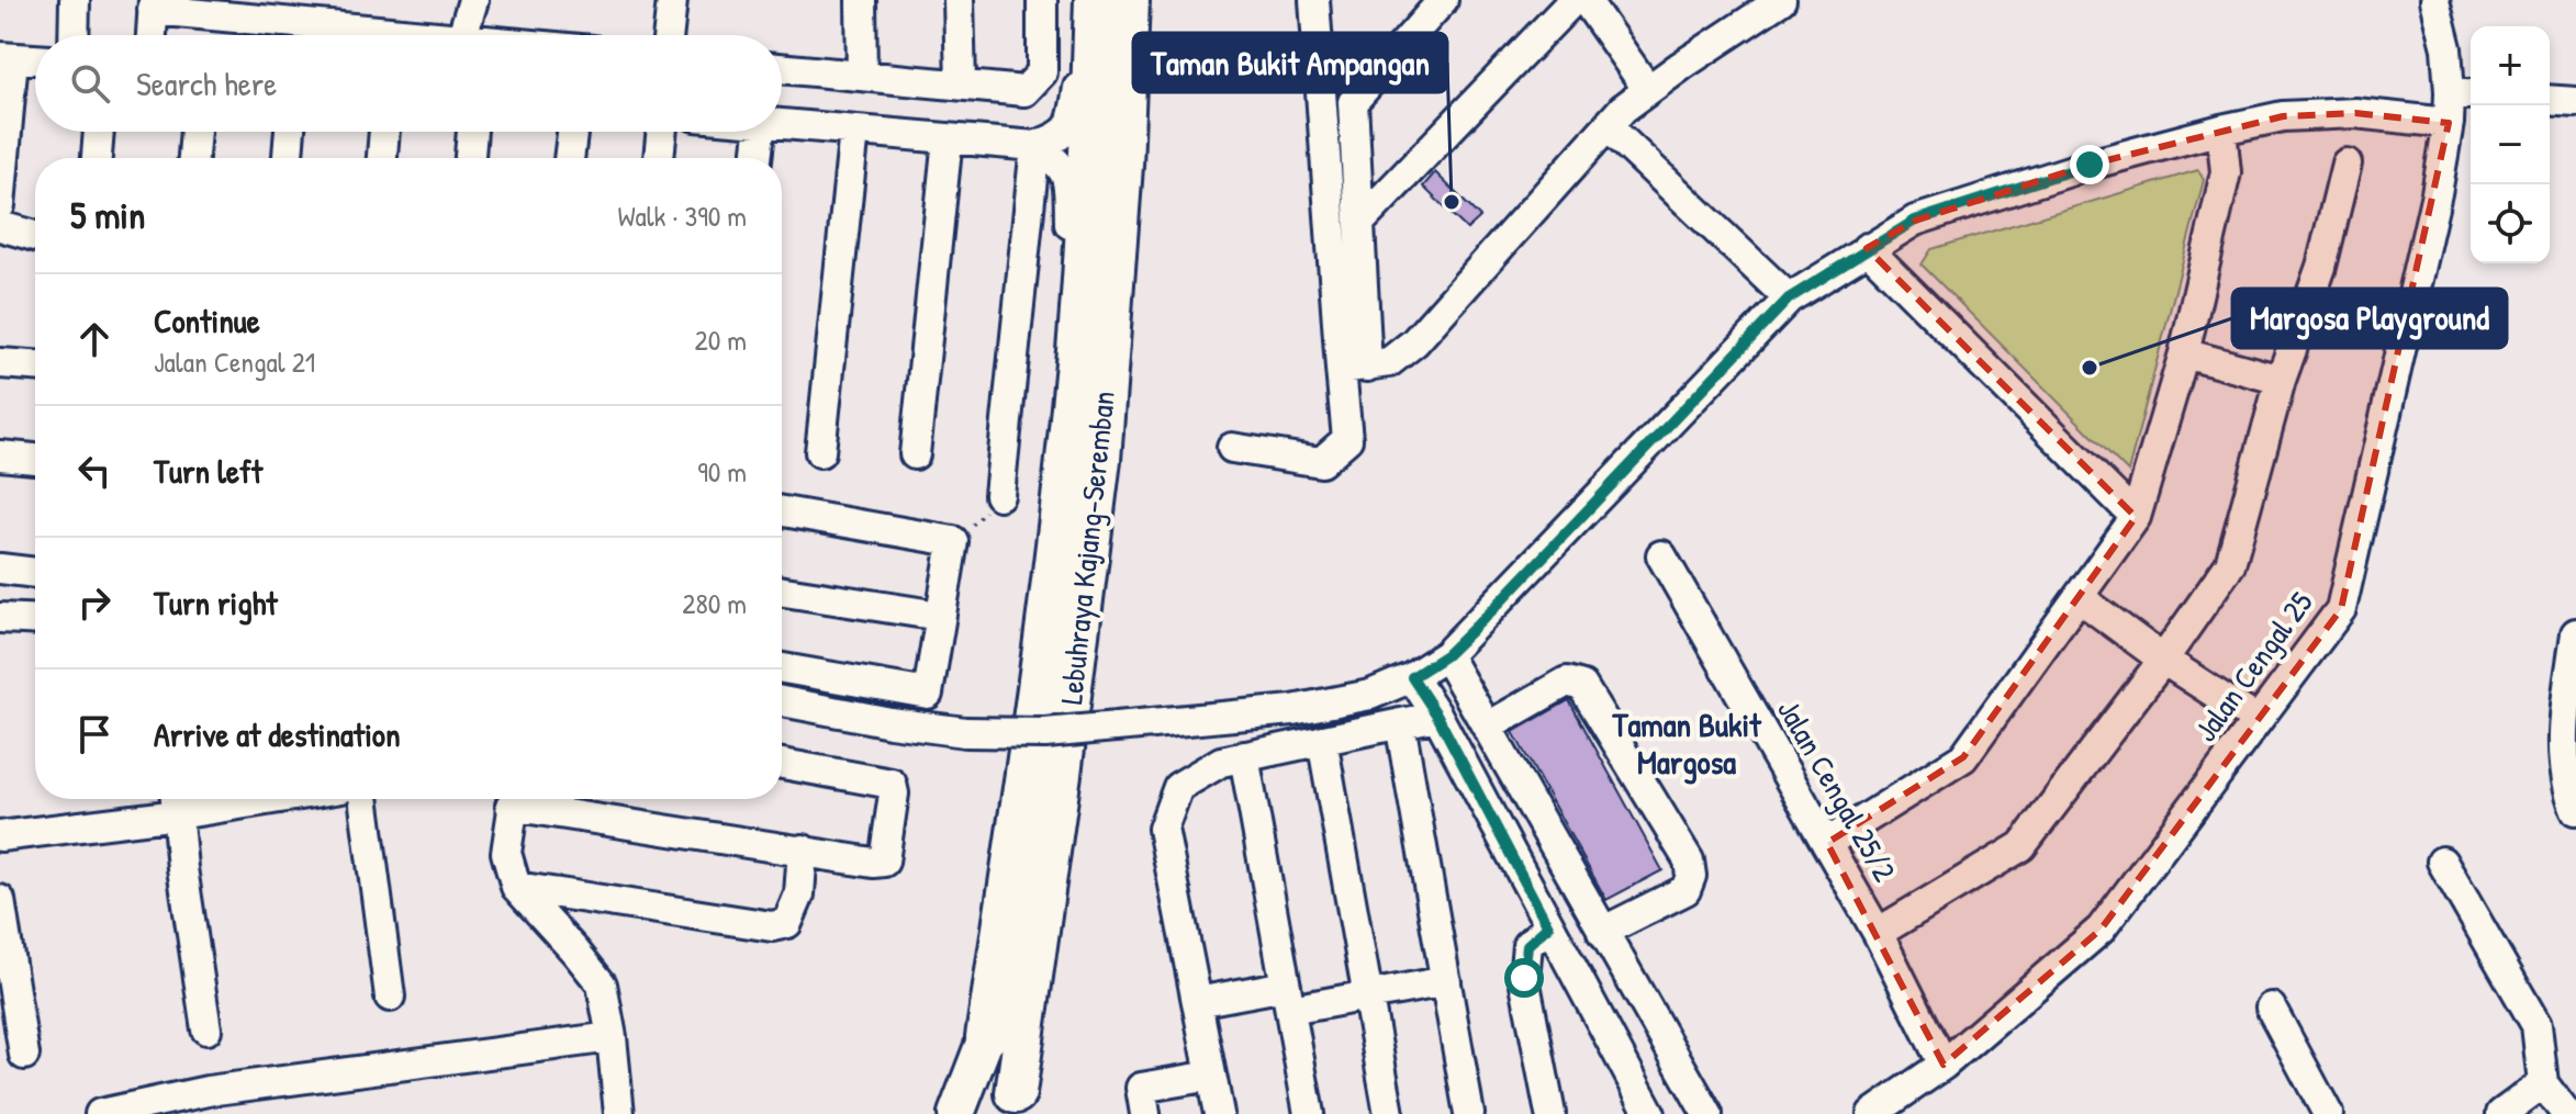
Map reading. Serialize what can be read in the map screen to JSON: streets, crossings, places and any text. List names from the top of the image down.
{
  "streets": {
    "highway": ["Lebuhraya Kajang-Seremban"],
    "street": ["Jalan Cengal 25", "Jalan Cengal 25/2"]
  },
  "crossings": [
    ["Jalan Cengal 25", "Jalan Cengal 25/2"]
  ],
  "districts": ["Taman Bukit Margosa"],
  "places": ["Taman Bukit Ampangan", "Margosa Playground"],
  "page": {
    "map_buttons": ["+", "−"],
    "search": "Search here",
    "heading": ["5 min", "Walk · 390 m"],
    "list": [
      ["Continue", "Jalan Cengal 21", "20 m"],
      ["Turn left", "90 m"],
      ["Turn right", "280 m"],
      "Arrive at destination"
    ]
  }
}
